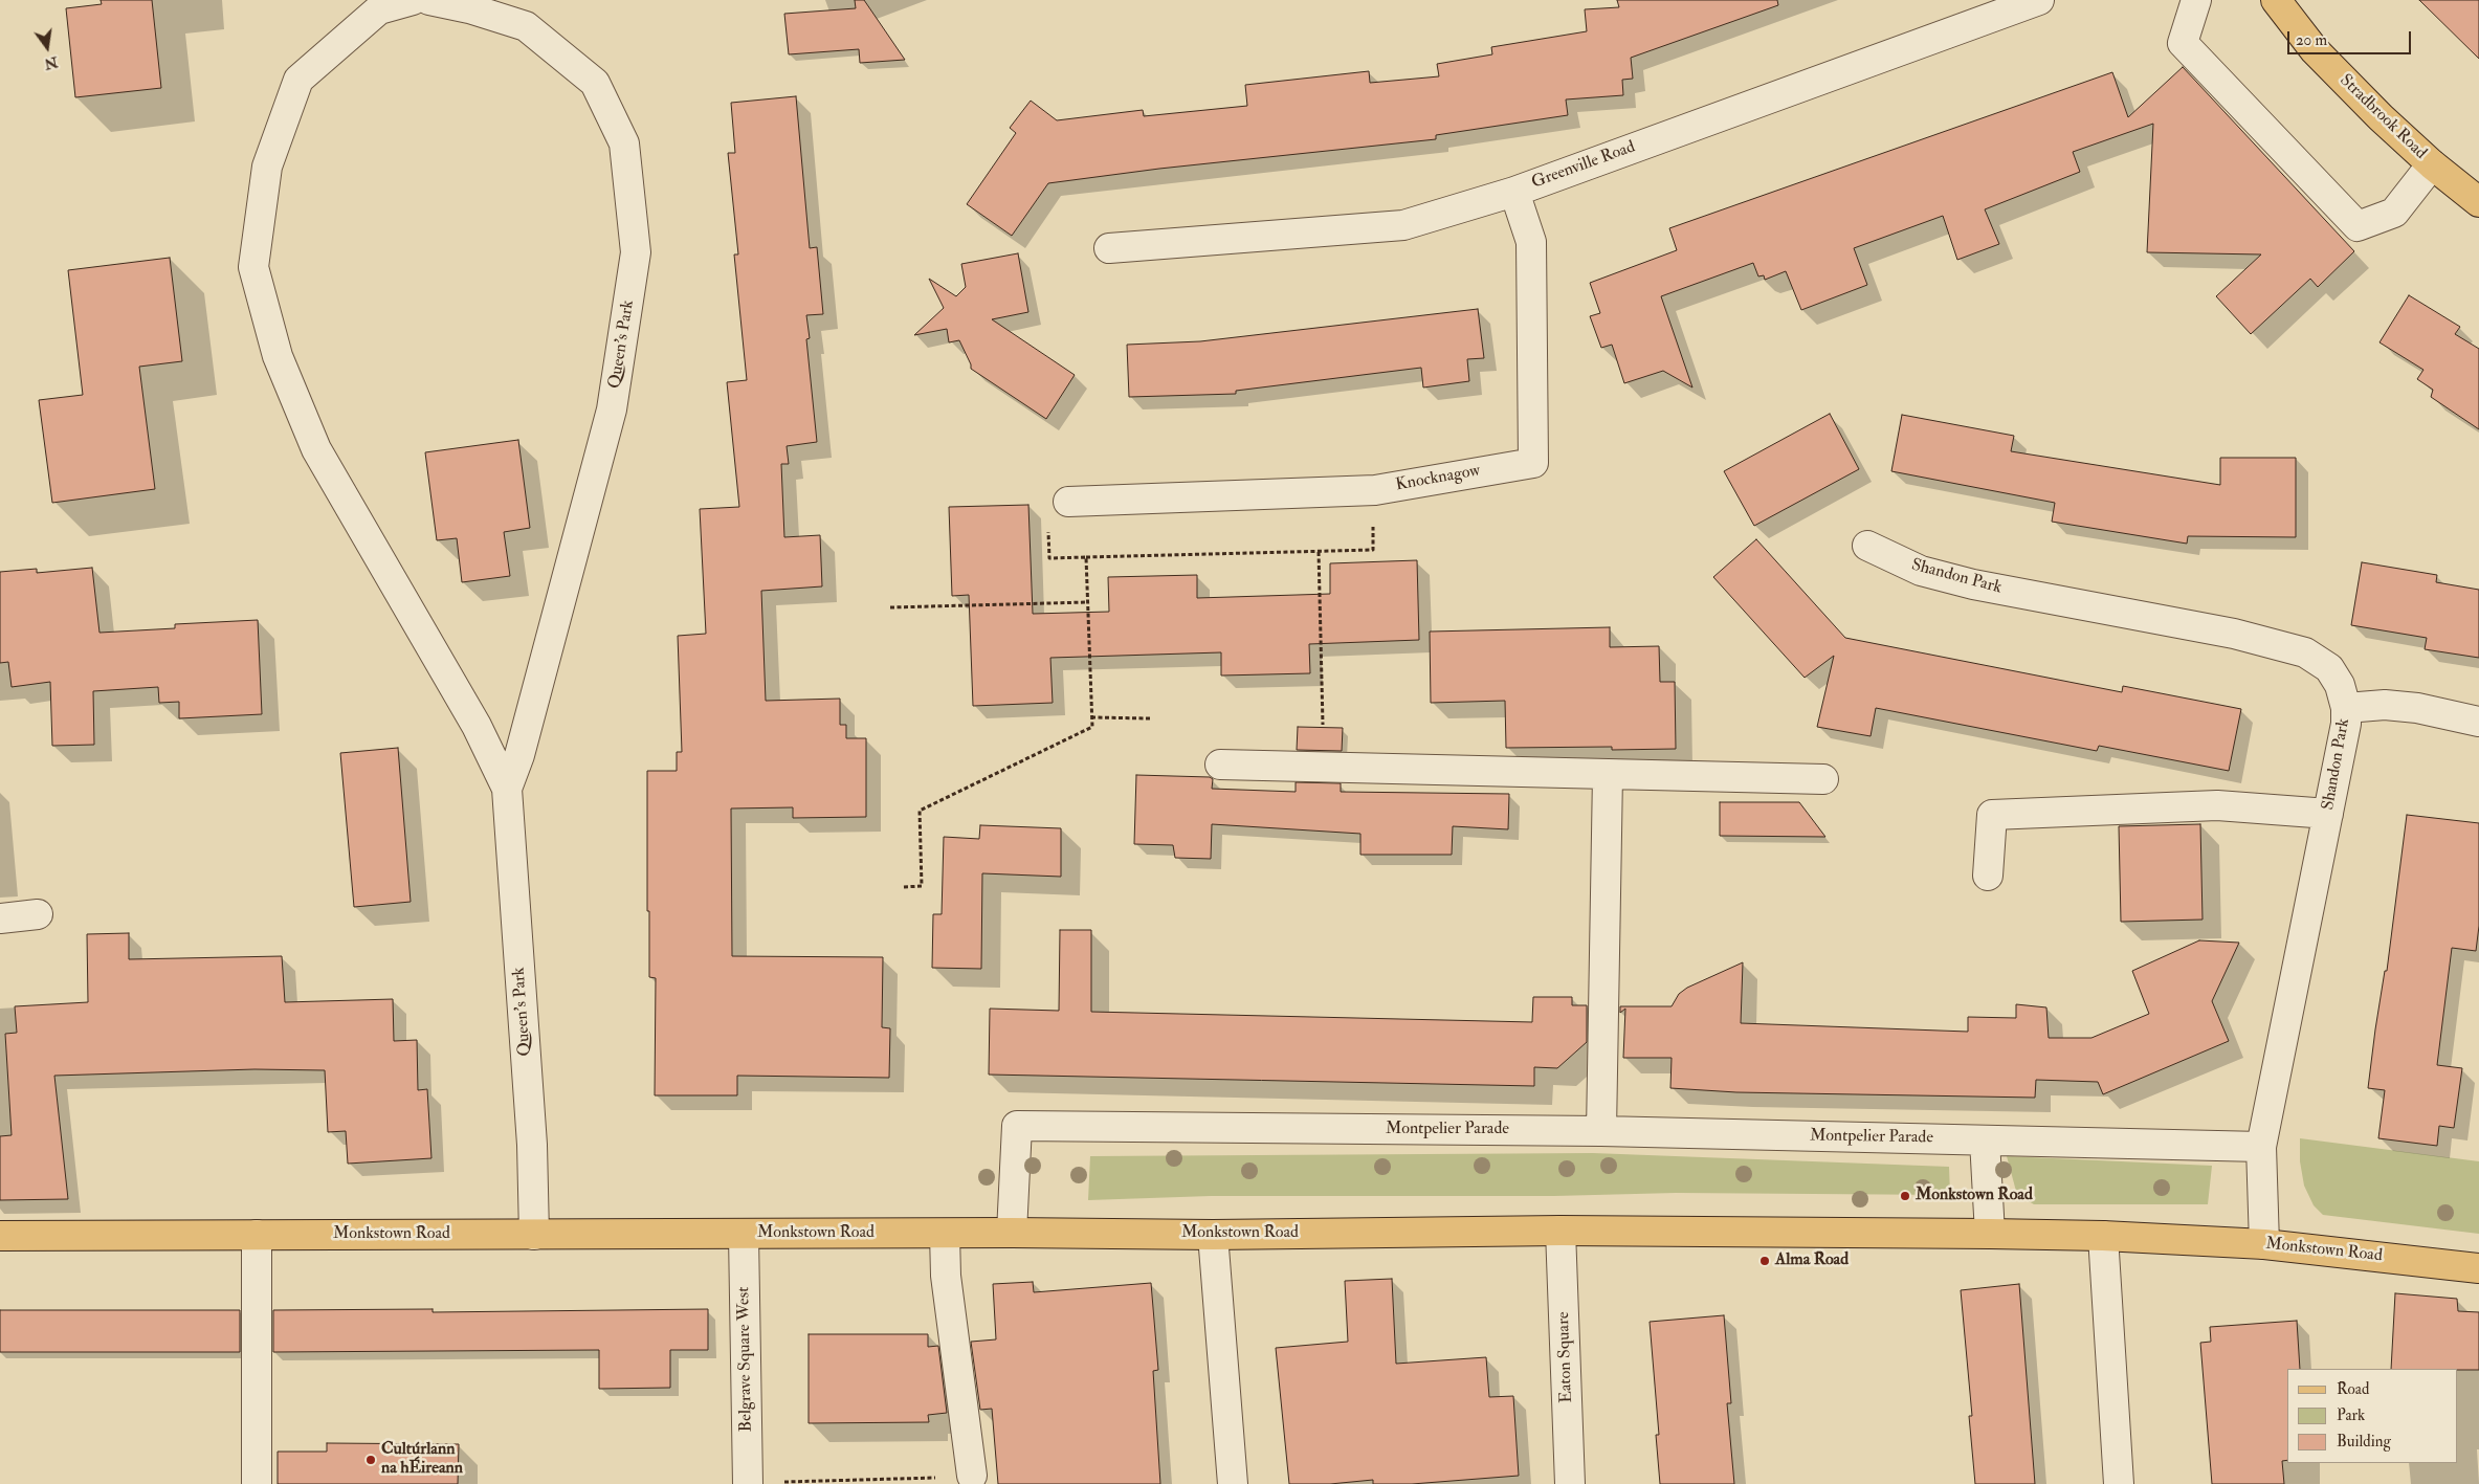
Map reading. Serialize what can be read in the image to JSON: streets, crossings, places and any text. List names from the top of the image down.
{
  "streets": {
    "main road": ["Stradbrook Road", "Monkstown Road"],
    "street": [
      "Greenville Road",
      "Queen's Park",
      "Knocknagow",
      "Shandon Park",
      "Montpelier Parade",
      "Eaton Square",
      "Belgrave Square West"
    ]
  },
  "crossings": [
    ["Greenville Road", "Knocknagow"],
    ["Queen's Park", "Monkstown Road"],
    ["Shandon Park", "Montpelier Parade"],
    ["Shandon Park", "Monkstown Road"],
    ["Montpelier Parade", "Monkstown Road"],
    ["Monkstown Road", "Eaton Square"],
    ["Monkstown Road", "Belgrave Square West"]
  ],
  "places": ["Monkstown Road", "Alma Road", "Cultúrlann na hÉireann"],
  "legend": ["Road", "Park", "Building"],
  "scale_bar": "20 m",
  "north": "bottom"
}
